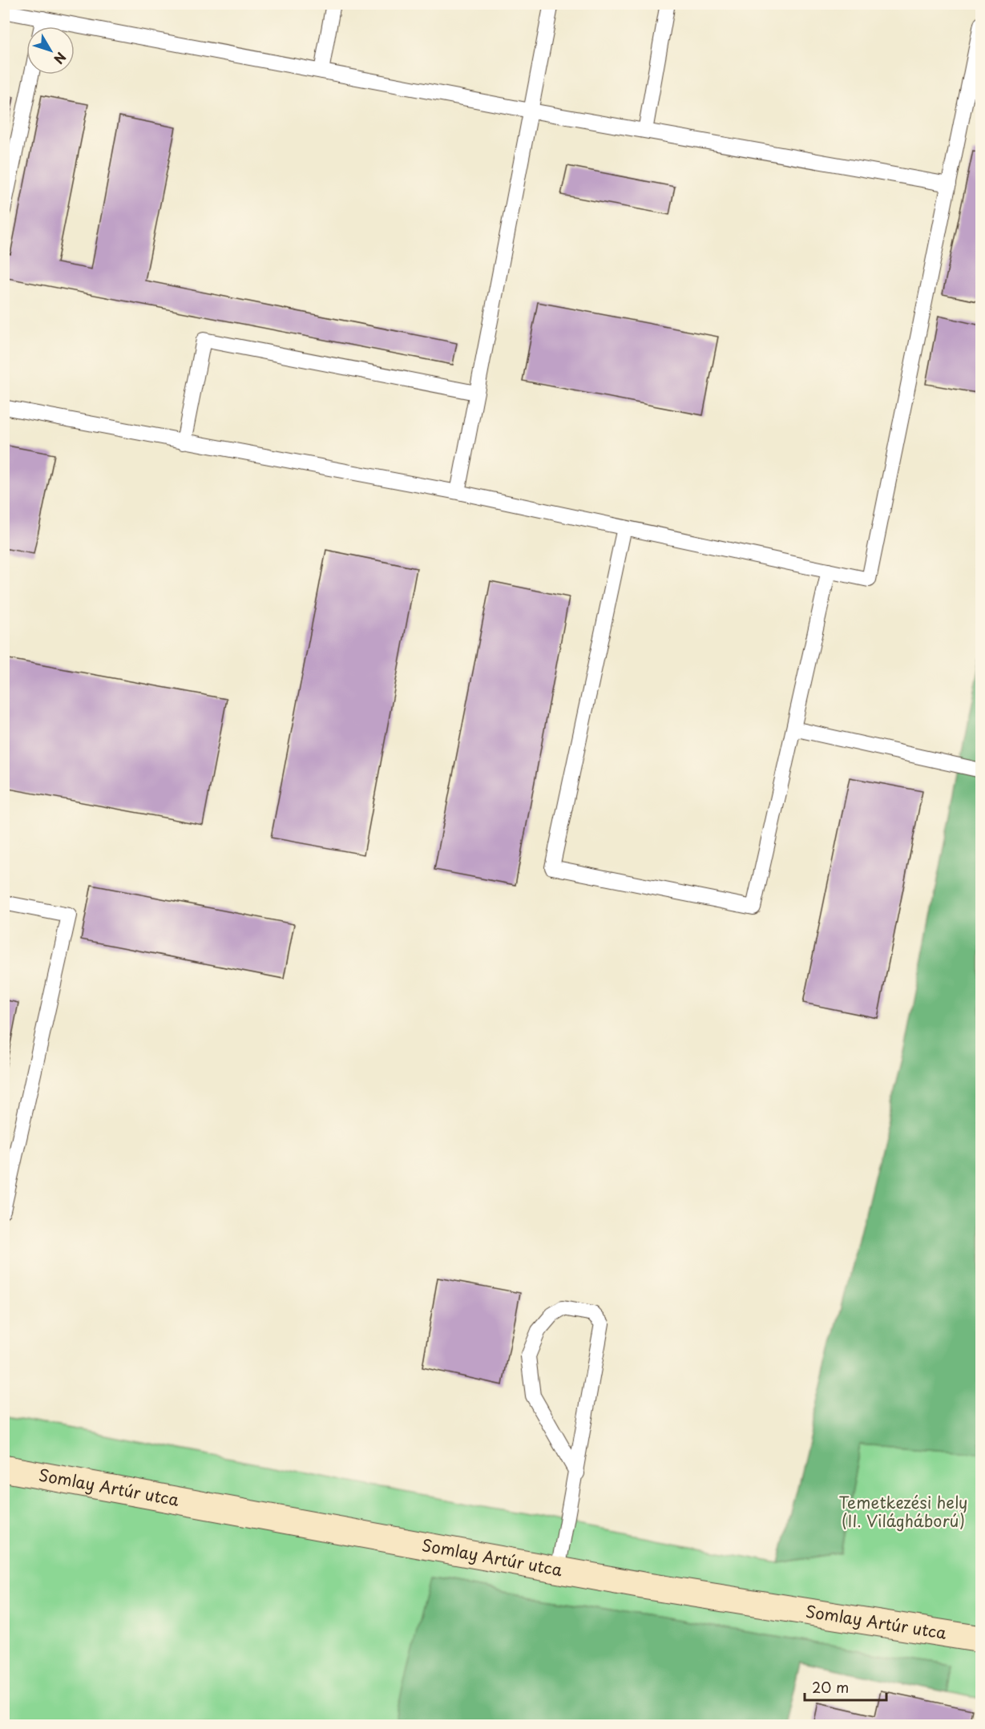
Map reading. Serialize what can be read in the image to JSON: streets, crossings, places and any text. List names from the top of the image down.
{
  "streets": {
    "main road": ["Somlay Artúr utca"]
  },
  "parks": ["Temetkezési hely (II. Világháború)"],
  "scale_bar": "20 m",
  "north": "bottom right"
}
